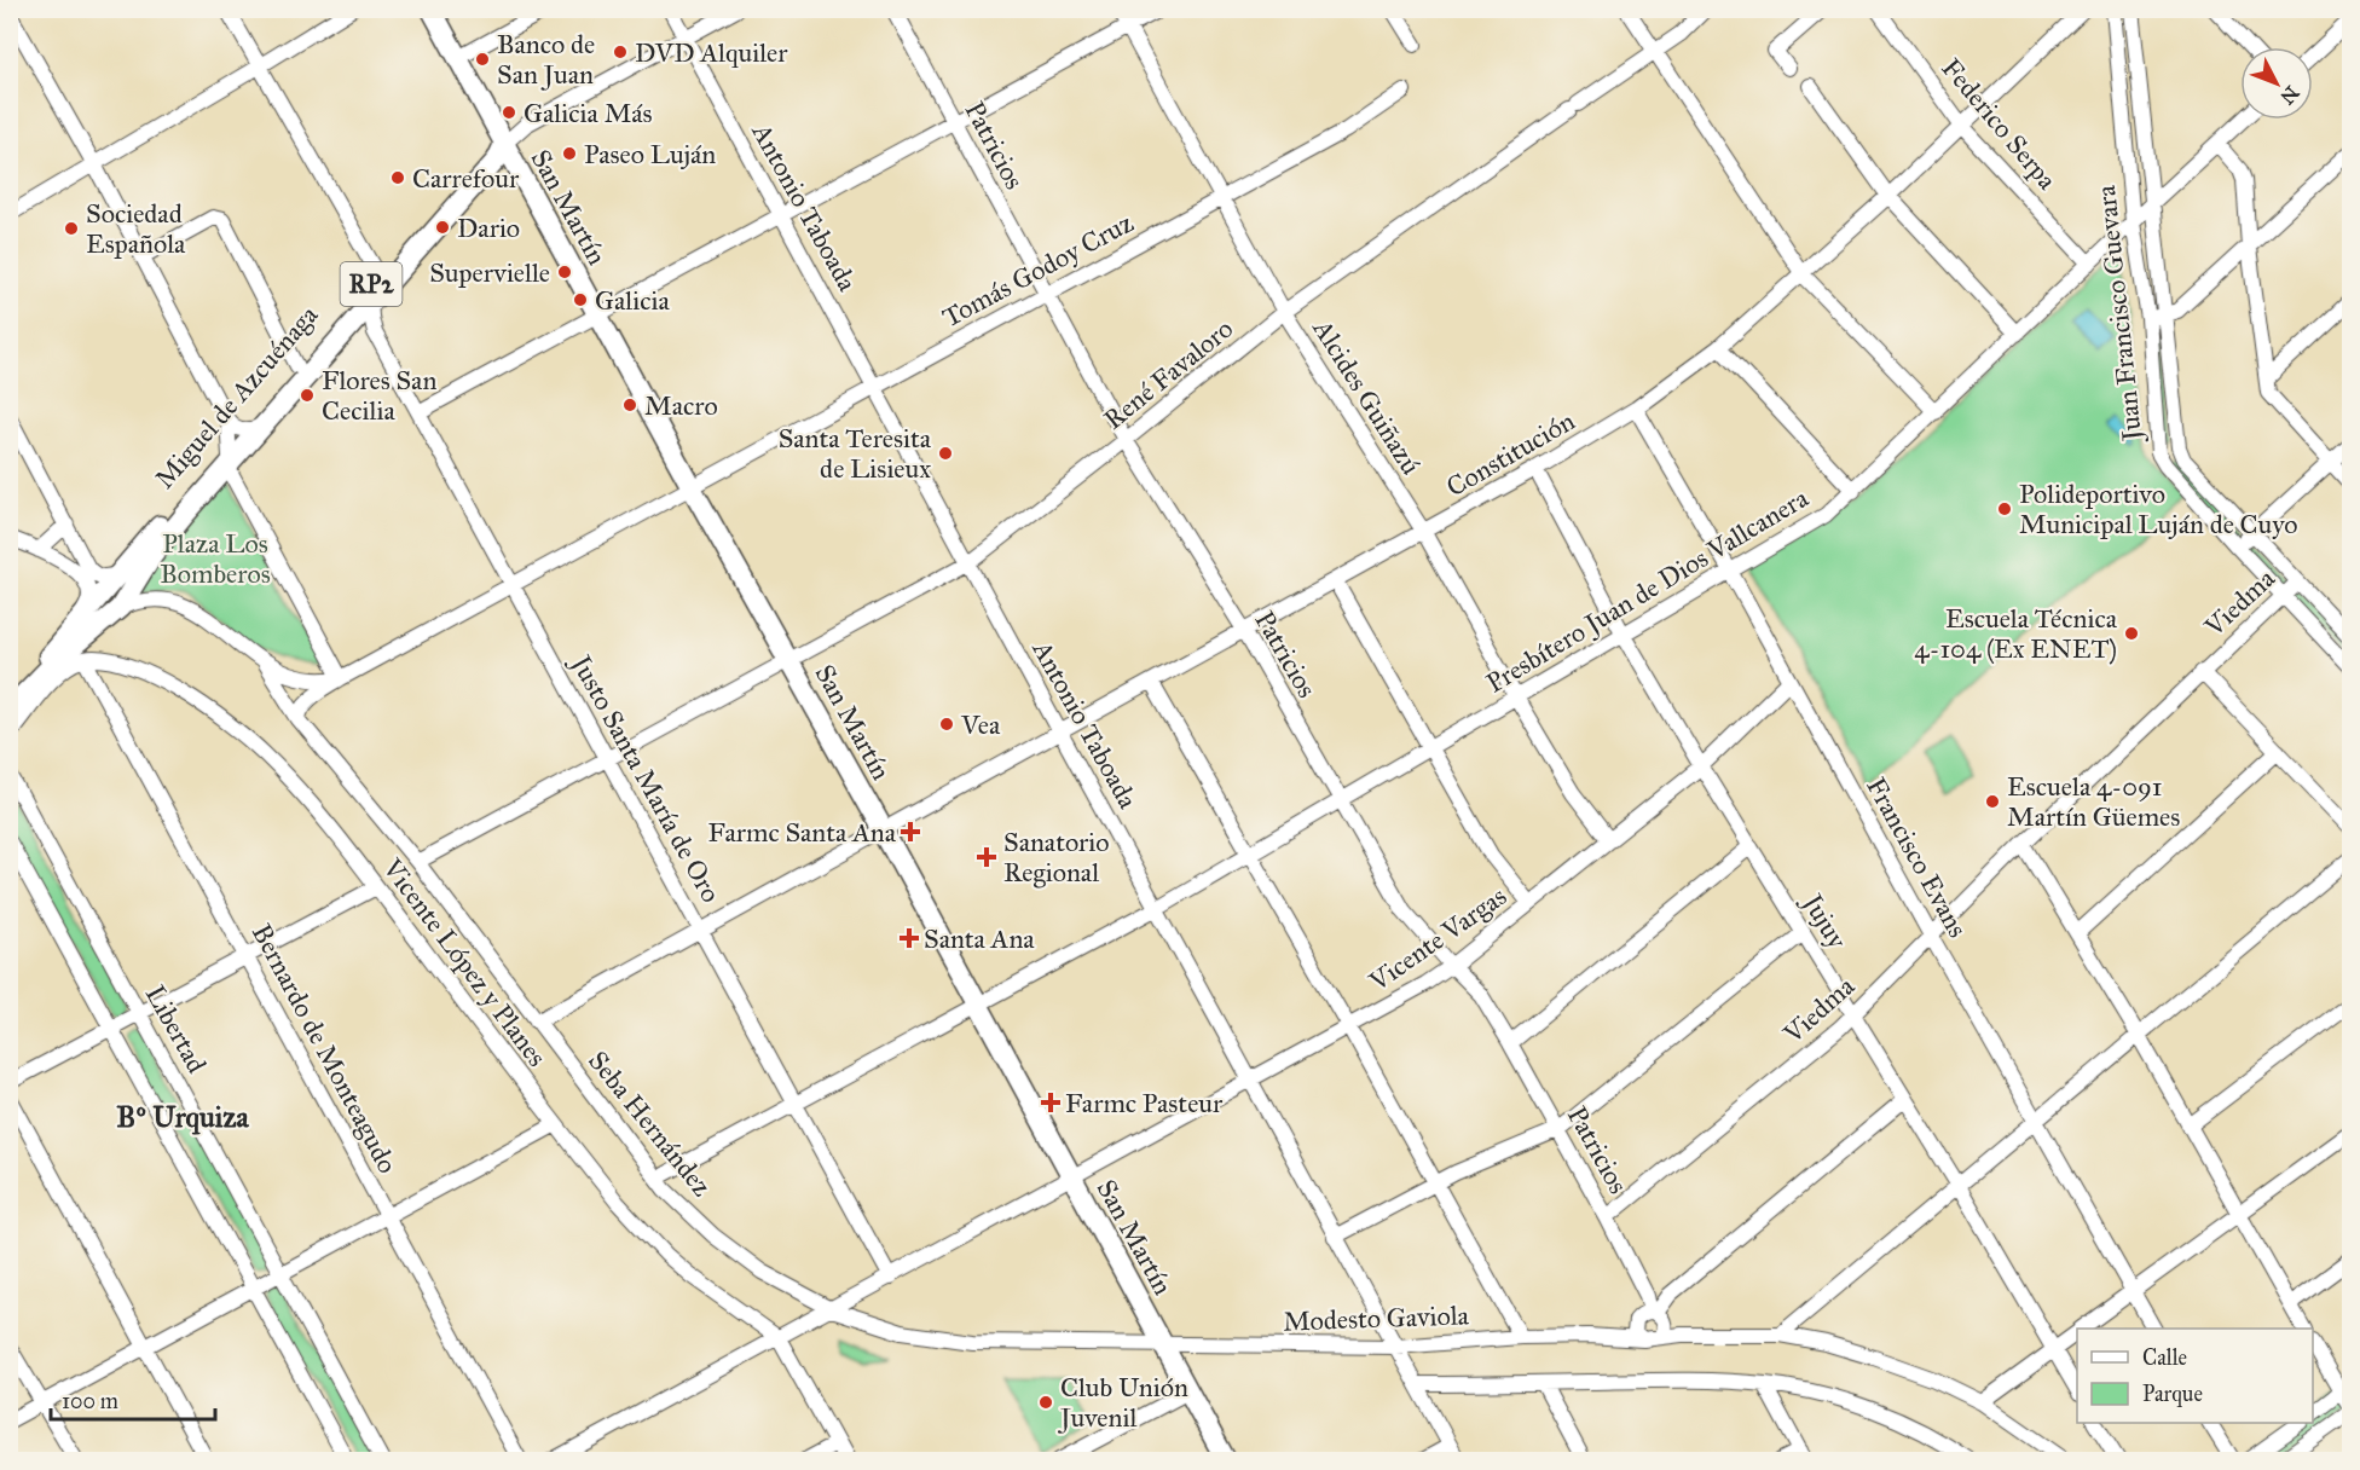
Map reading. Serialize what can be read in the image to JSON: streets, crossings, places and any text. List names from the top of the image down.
{
  "streets": {
    "main road": ["San Martín", "RP2", "Miguel de Azcuénaga"],
    "street": [
      "Federico Serpa",
      "Patricios",
      "Antonio Taboada",
      "Tomás Godoy Cruz",
      "Juan Francisco Guevara",
      "René Favaloro",
      "Alcides Guiñazú",
      "Constitución",
      "Presbítero Juan de Dios Vallcanera",
      "Viedma",
      "Justo Santa María de Oro",
      "Francisco Evans",
      "Jujuy",
      "Vicente Vargas",
      "Vicente López y Planes",
      "Libertad",
      "Bernardo de Monteagudo",
      "Seba Hernández",
      "Modesto Gaviola"
    ]
  },
  "crossings": [
    ["Federico Serpa", "Constitución"],
    ["Federico Serpa", "Presbítero Juan de Dios Vallcanera"],
    ["Patricios", "Tomás Godoy Cruz"],
    ["Patricios", "René Favaloro"],
    ["Patricios", "Constitución"],
    ["Patricios", "Presbítero Juan de Dios Vallcanera"],
    ["Patricios", "Viedma"],
    ["Patricios", "Vicente Vargas"],
    ["Patricios", "Modesto Gaviola"],
    ["San Martín", "Tomás Godoy Cruz"],
    ["San Martín", "René Favaloro"],
    ["San Martín", "Miguel de Azcuénaga"],
    ["San Martín", "Constitución"],
    ["San Martín", "Presbítero Juan de Dios Vallcanera"],
    ["San Martín", "Vicente Vargas"],
    ["San Martín", "Seba Hernández"],
    ["San Martín", "Modesto Gaviola"],
    ["Antonio Taboada", "Tomás Godoy Cruz"],
    ["Antonio Taboada", "René Favaloro"],
    ["Antonio Taboada", "Constitución"],
    ["Antonio Taboada", "Presbítero Juan de Dios Vallcanera"],
    ["Antonio Taboada", "Vicente Vargas"],
    ["Antonio Taboada", "Modesto Gaviola"],
    ["Tomás Godoy Cruz", "Alcides Guiñazú"],
    ["Tomás Godoy Cruz", "Justo Santa María de Oro"],
    ["Tomás Godoy Cruz", "Seba Hernández"],
    ["Juan Francisco Guevara", "Presbítero Juan de Dios Vallcanera"],
    ["Juan Francisco Guevara", "Viedma"],
    ["René Favaloro", "Alcides Guiñazú"],
    ["René Favaloro", "Justo Santa María de Oro"],
    ["René Favaloro", "Seba Hernández"],
    ["Miguel de Azcuénaga", "Justo Santa María de Oro"],
    ["Miguel de Azcuénaga", "Seba Hernández"],
    ["Alcides Guiñazú", "Constitución"],
    ["Alcides Guiñazú", "Presbítero Juan de Dios Vallcanera"],
    ["Alcides Guiñazú", "Vicente Vargas"],
    ["Constitución", "Justo Santa María de Oro"],
    ["Constitución", "Francisco Evans"],
    ["Constitución", "Jujuy"],
    ["Constitución", "Seba Hernández"],
    ["Presbítero Juan de Dios Vallcanera", "Justo Santa María de Oro"],
    ["Presbítero Juan de Dios Vallcanera", "Francisco Evans"],
    ["Presbítero Juan de Dios Vallcanera", "Jujuy"],
    ["Presbítero Juan de Dios Vallcanera", "Seba Hernández"],
    ["Viedma", "Francisco Evans"],
    ["Viedma", "Jujuy"],
    ["Justo Santa María de Oro", "Vicente Vargas"],
    ["Francisco Evans", "Vicente Vargas"],
    ["Jujuy", "Vicente Vargas"],
    ["Vicente Vargas", "Vicente López y Planes"],
    ["Vicente Vargas", "Seba Hernández"],
    ["Vicente López y Planes", "Bernardo de Monteagudo"],
    ["Seba Hernández", "Modesto Gaviola"]
  ],
  "districts": ["Bº Urquiza"],
  "parks": ["Plaza Los Bomberos"],
  "places": {
    "other": [
      "DVD Alquiler",
      "Banco de San Juan",
      "Galicia Más",
      "Paseo Luján",
      "Carrefour",
      "Dario",
      "Sociedad Española",
      "Supervielle",
      "Galicia",
      "Flores San Cecilia",
      "Macro",
      "Santa Teresita de Lisieux",
      "Polideportivo Municipal Luján de Cuyo",
      "Escuela Técnica 4-104 (Ex ENET)",
      "Vea",
      "Escuela 4-091 Martín Güemes",
      "Club Unión Juvenil"
    ],
    "health": [
      "Farmc Santa Ana",
      "Sanatorio Regional",
      "Santa Ana",
      "Farmc Pasteur"
    ]
  },
  "legend": ["Calle", "Parque"],
  "scale_bar": "100 m",
  "north": "bottom right"
}
